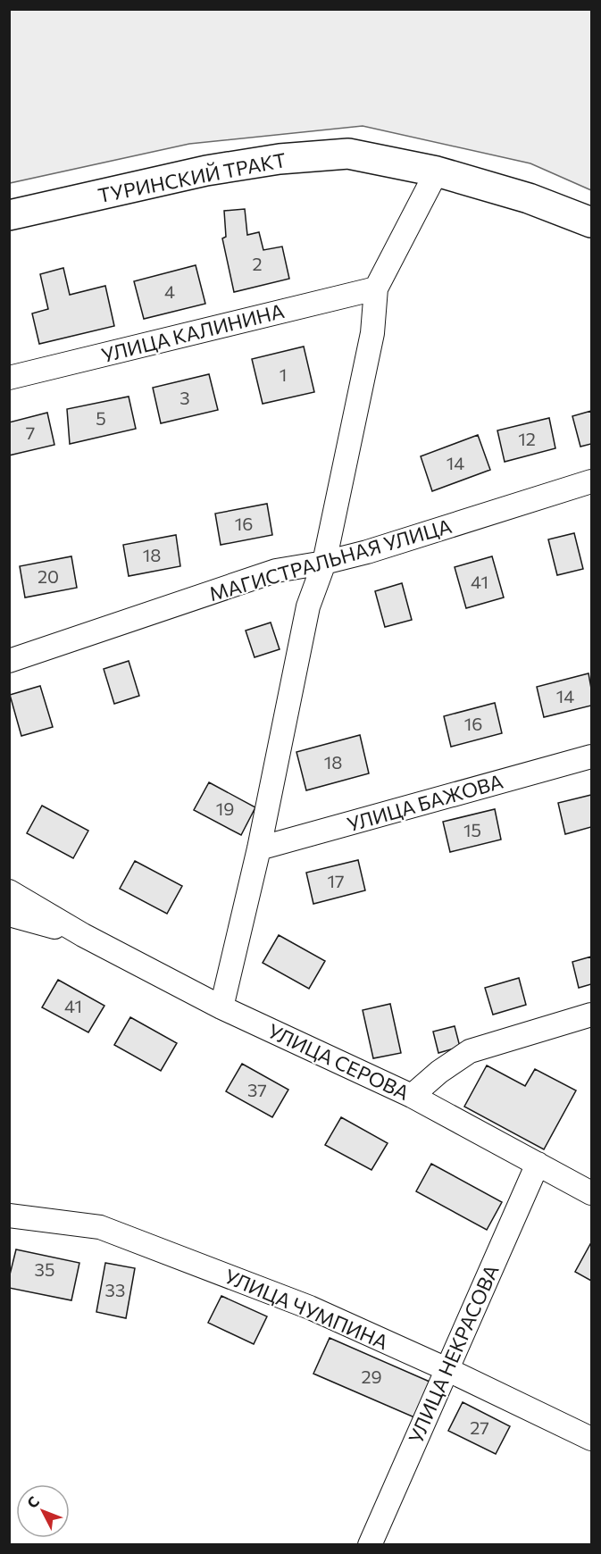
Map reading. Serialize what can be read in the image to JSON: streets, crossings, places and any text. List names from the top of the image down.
{
  "streets": {
    "main road": ["ТУРИНСКИЙ ТРАКТ"],
    "street": [
      "УЛИЦА КАЛИНИНА",
      "МАГИСТРАЛЬНАЯ УЛИЦА",
      "УЛИЦА БАЖОВА",
      "УЛИЦА СЕРОВА",
      "УЛИЦА ЧУМПИНА",
      "УЛИЦА НЕКРАСОВА"
    ]
  },
  "crossings": [
    ["УЛИЦА СЕРОВА", "УЛИЦА НЕКРАСОВА"],
    ["УЛИЦА ЧУМПИНА", "УЛИЦА НЕКРАСОВА"]
  ],
  "house_numbers": [
    "2",
    "4",
    "1",
    "3",
    "5",
    "7",
    "12",
    "14",
    "16",
    "18",
    "20",
    "41",
    "14",
    "16",
    "18",
    "19",
    "15",
    "17",
    "41",
    "37",
    "35",
    "33",
    "29",
    "27"
  ],
  "north": "top left"
}
